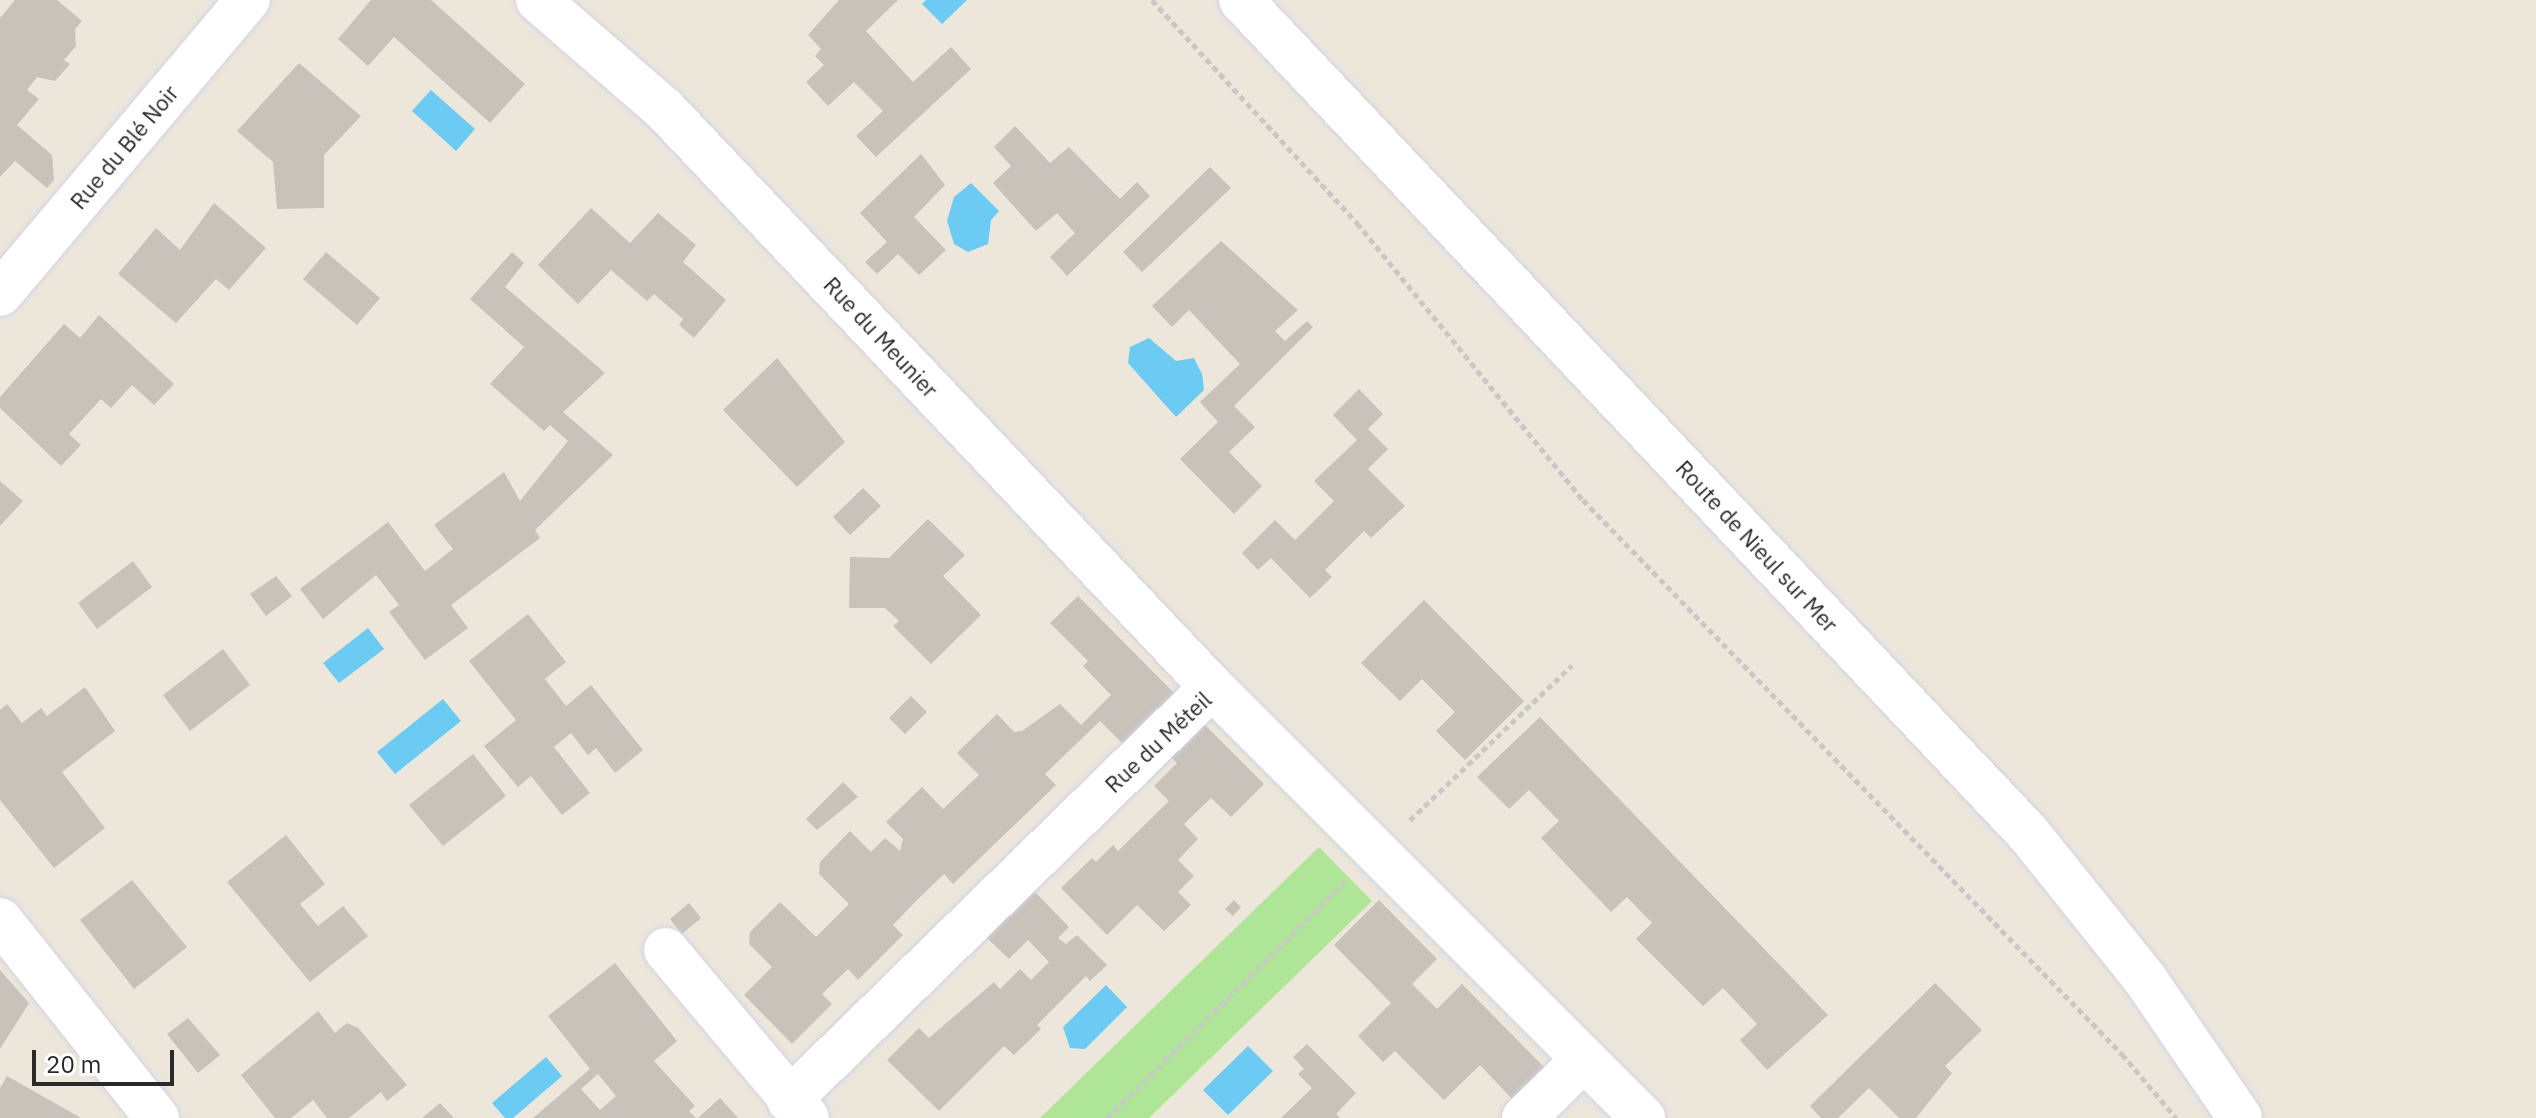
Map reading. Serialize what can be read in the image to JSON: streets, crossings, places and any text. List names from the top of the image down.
{
  "streets": {
    "street": [
      "Rue du Blé Noir",
      "Rue du Meunier",
      "Route de Nieul sur Mer",
      "Rue du Méteil"
    ]
  },
  "crossings": [
    ["Rue du Meunier", "Rue du Méteil"]
  ],
  "scale_bar": "20 m"
}
